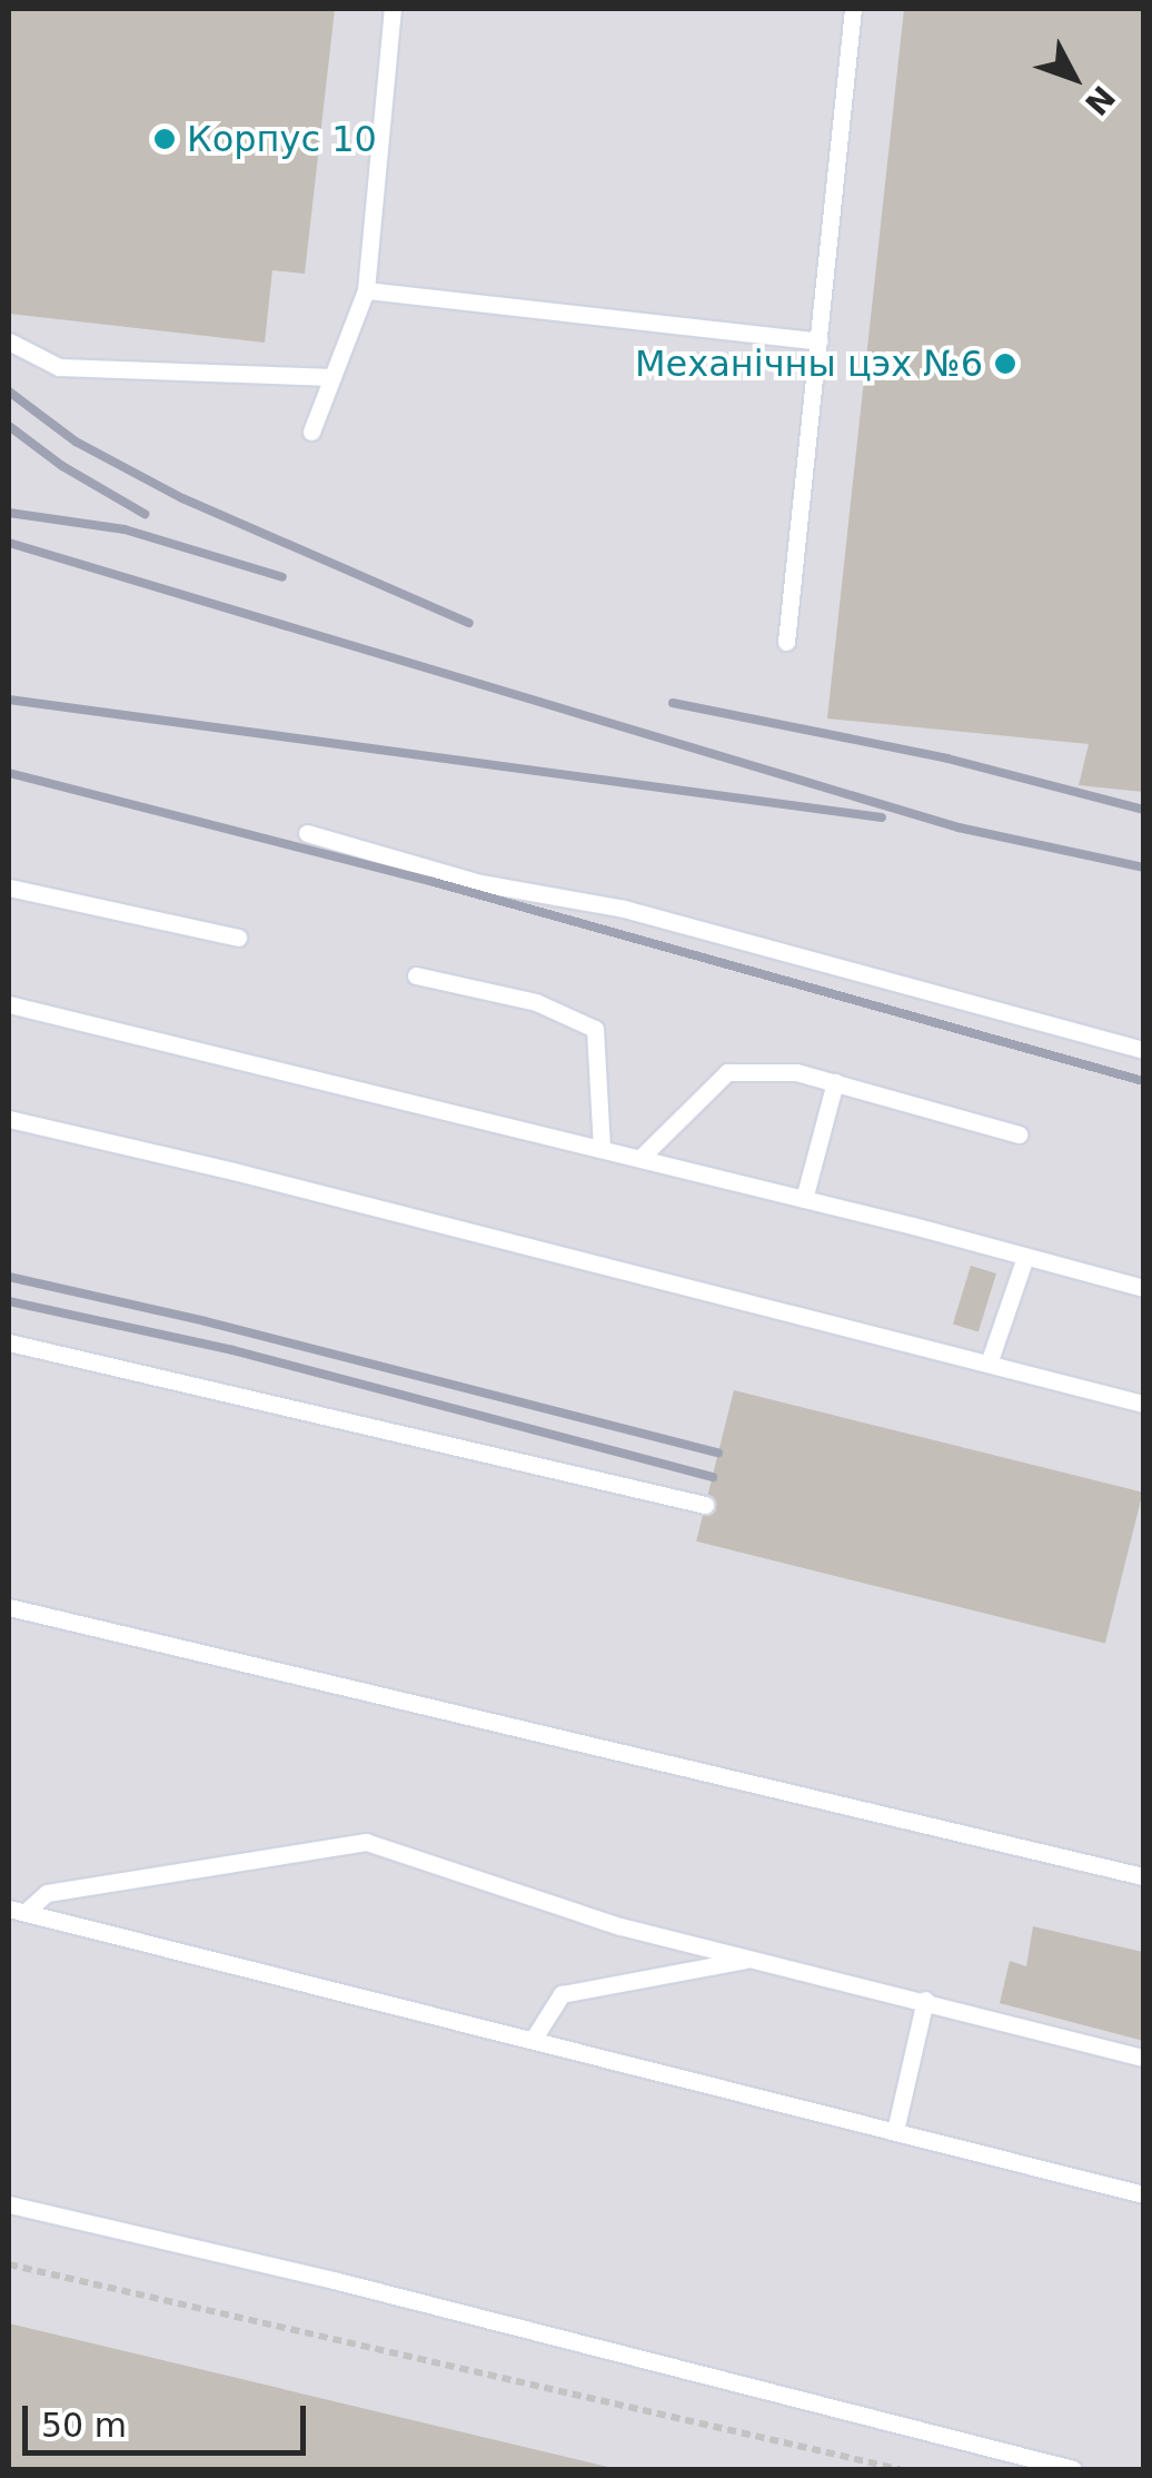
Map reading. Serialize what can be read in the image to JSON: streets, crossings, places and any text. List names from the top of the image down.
{
  "places": ["Корпус 10", "Механічны цэх №6"],
  "scale_bar": "50 m",
  "north": "bottom right"
}
